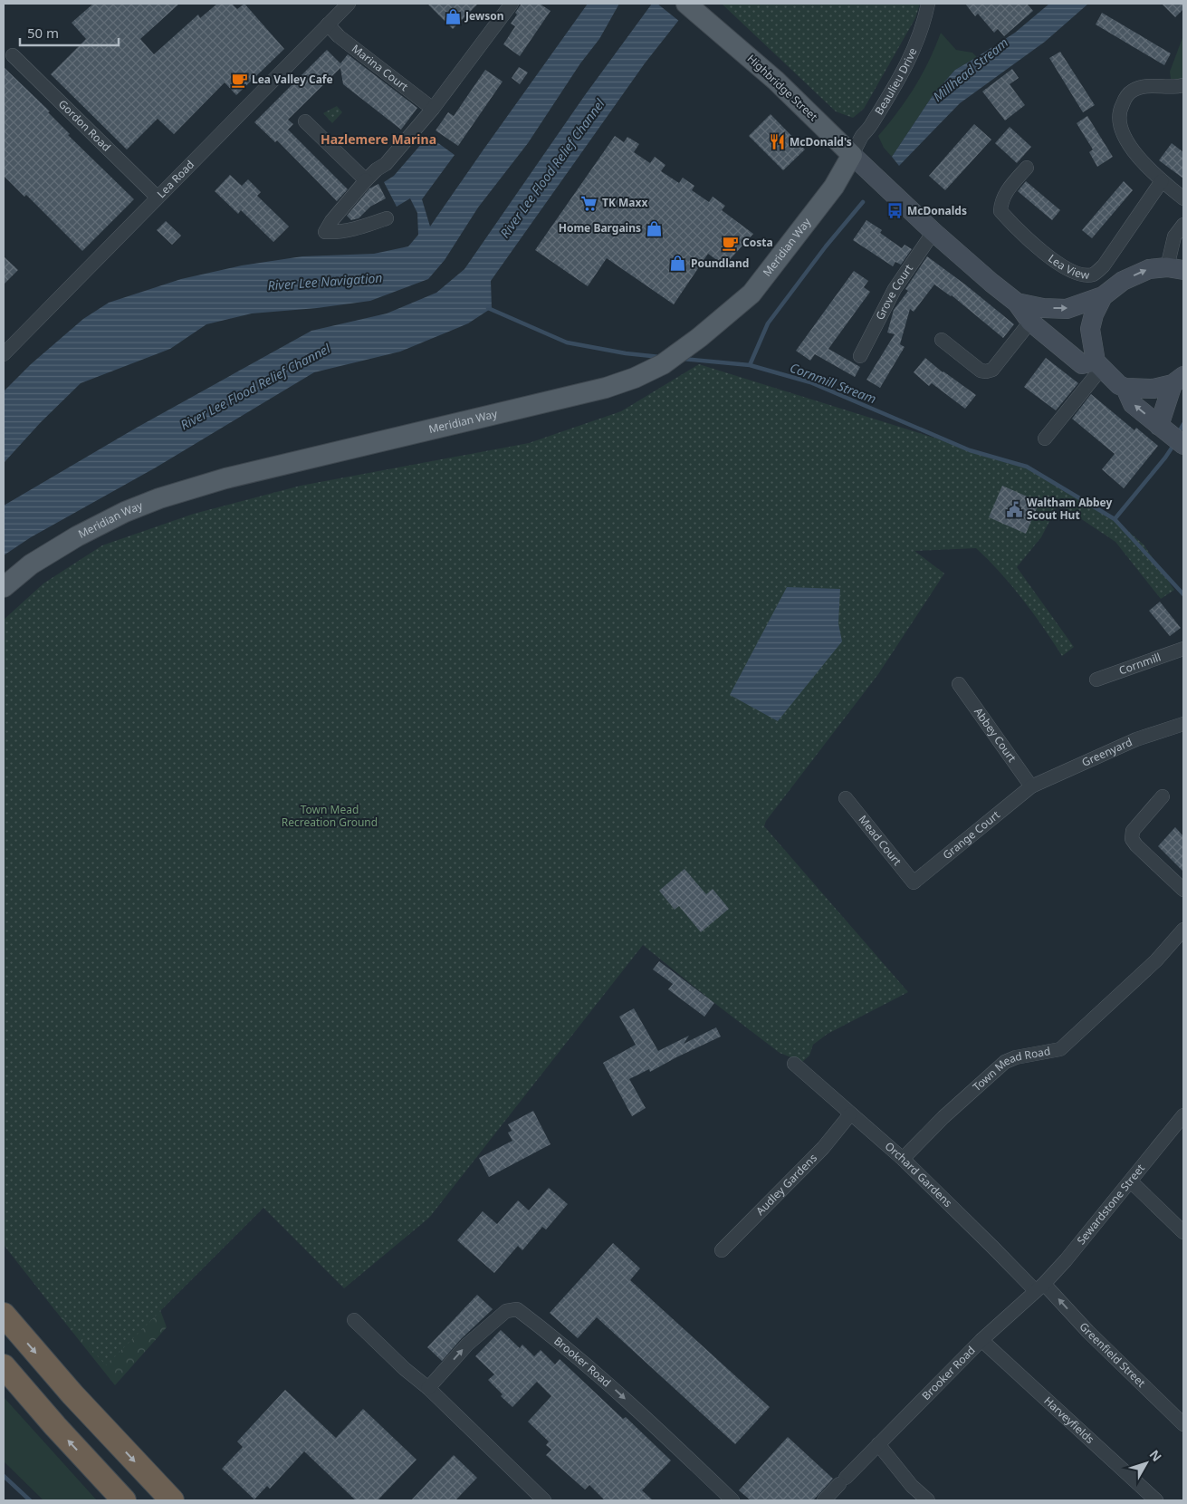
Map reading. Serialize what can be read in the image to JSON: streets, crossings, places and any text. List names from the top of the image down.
{
  "streets": {
    "main road": ["Highbridge Street", "Meridian Way"],
    "street": [
      "Marina Court",
      "Beaulieu Drive",
      "Gordon Road",
      "Lea Road",
      "Lea View",
      "Grove Court",
      "Cornmill",
      "Abbey Court",
      "Greenyard",
      "Grange Court",
      "Mead Court",
      "Town Mead Road",
      "Orchard Gardens",
      "Audley Gardens",
      "Sewardstone Street",
      "Greenfield Street",
      "Brooker Road",
      "Harveyfields"
    ]
  },
  "crossings": [
    ["Marina Court", "Lea Road"],
    ["Beaulieu Drive", "Highbridge Street"],
    ["Beaulieu Drive", "Meridian Way"],
    ["Highbridge Street", "Meridian Way"],
    ["Highbridge Street", "Grove Court"],
    ["Gordon Road", "Lea Road"],
    ["Abbey Court", "Greenyard"],
    ["Abbey Court", "Grange Court"],
    ["Greenyard", "Grange Court"],
    ["Grange Court", "Mead Court"],
    ["Town Mead Road", "Orchard Gardens"],
    ["Orchard Gardens", "Audley Gardens"],
    ["Orchard Gardens", "Sewardstone Street"],
    ["Orchard Gardens", "Greenfield Street"],
    ["Orchard Gardens", "Brooker Road"],
    ["Sewardstone Street", "Greenfield Street"],
    ["Sewardstone Street", "Brooker Road"],
    ["Greenfield Street", "Brooker Road"],
    ["Brooker Road", "Harveyfields"]
  ],
  "one_way": ["Greenfield Street"],
  "districts": ["Hazlemere Marina"],
  "water": [
    "Millhead Stream",
    "River Lee Flood Relief Channel",
    "River Lee Navigation",
    "Cornmill Stream"
  ],
  "parks": ["Town Mead Recreation Ground"],
  "places": {
    "shop": ["Jewson", "Home Bargains", "Poundland"],
    "cafe": ["Lea Valley Cafe", "Costa"],
    "restaurant": ["McDonald's"],
    "supermarket": ["TK Maxx"],
    "bus stop": ["McDonalds"],
    "public building": ["Waltham Abbey Scout Hut"]
  },
  "scale_bar": "50 m",
  "north": "top right"
}
